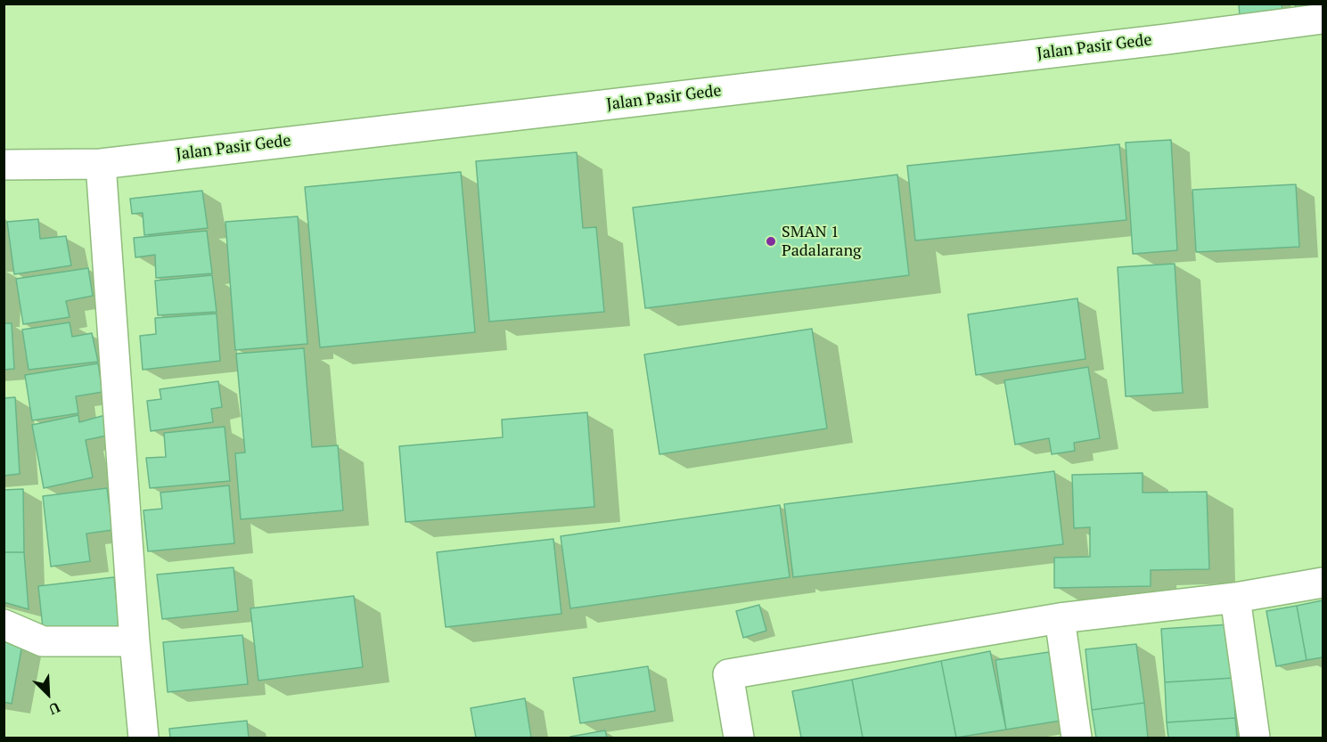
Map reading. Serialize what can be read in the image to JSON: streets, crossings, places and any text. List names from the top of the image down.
{
  "streets": {
    "street": ["Jalan Pasir Gede"]
  },
  "places": ["SMAN 1 Padalarang"],
  "north": "bottom right"
}
